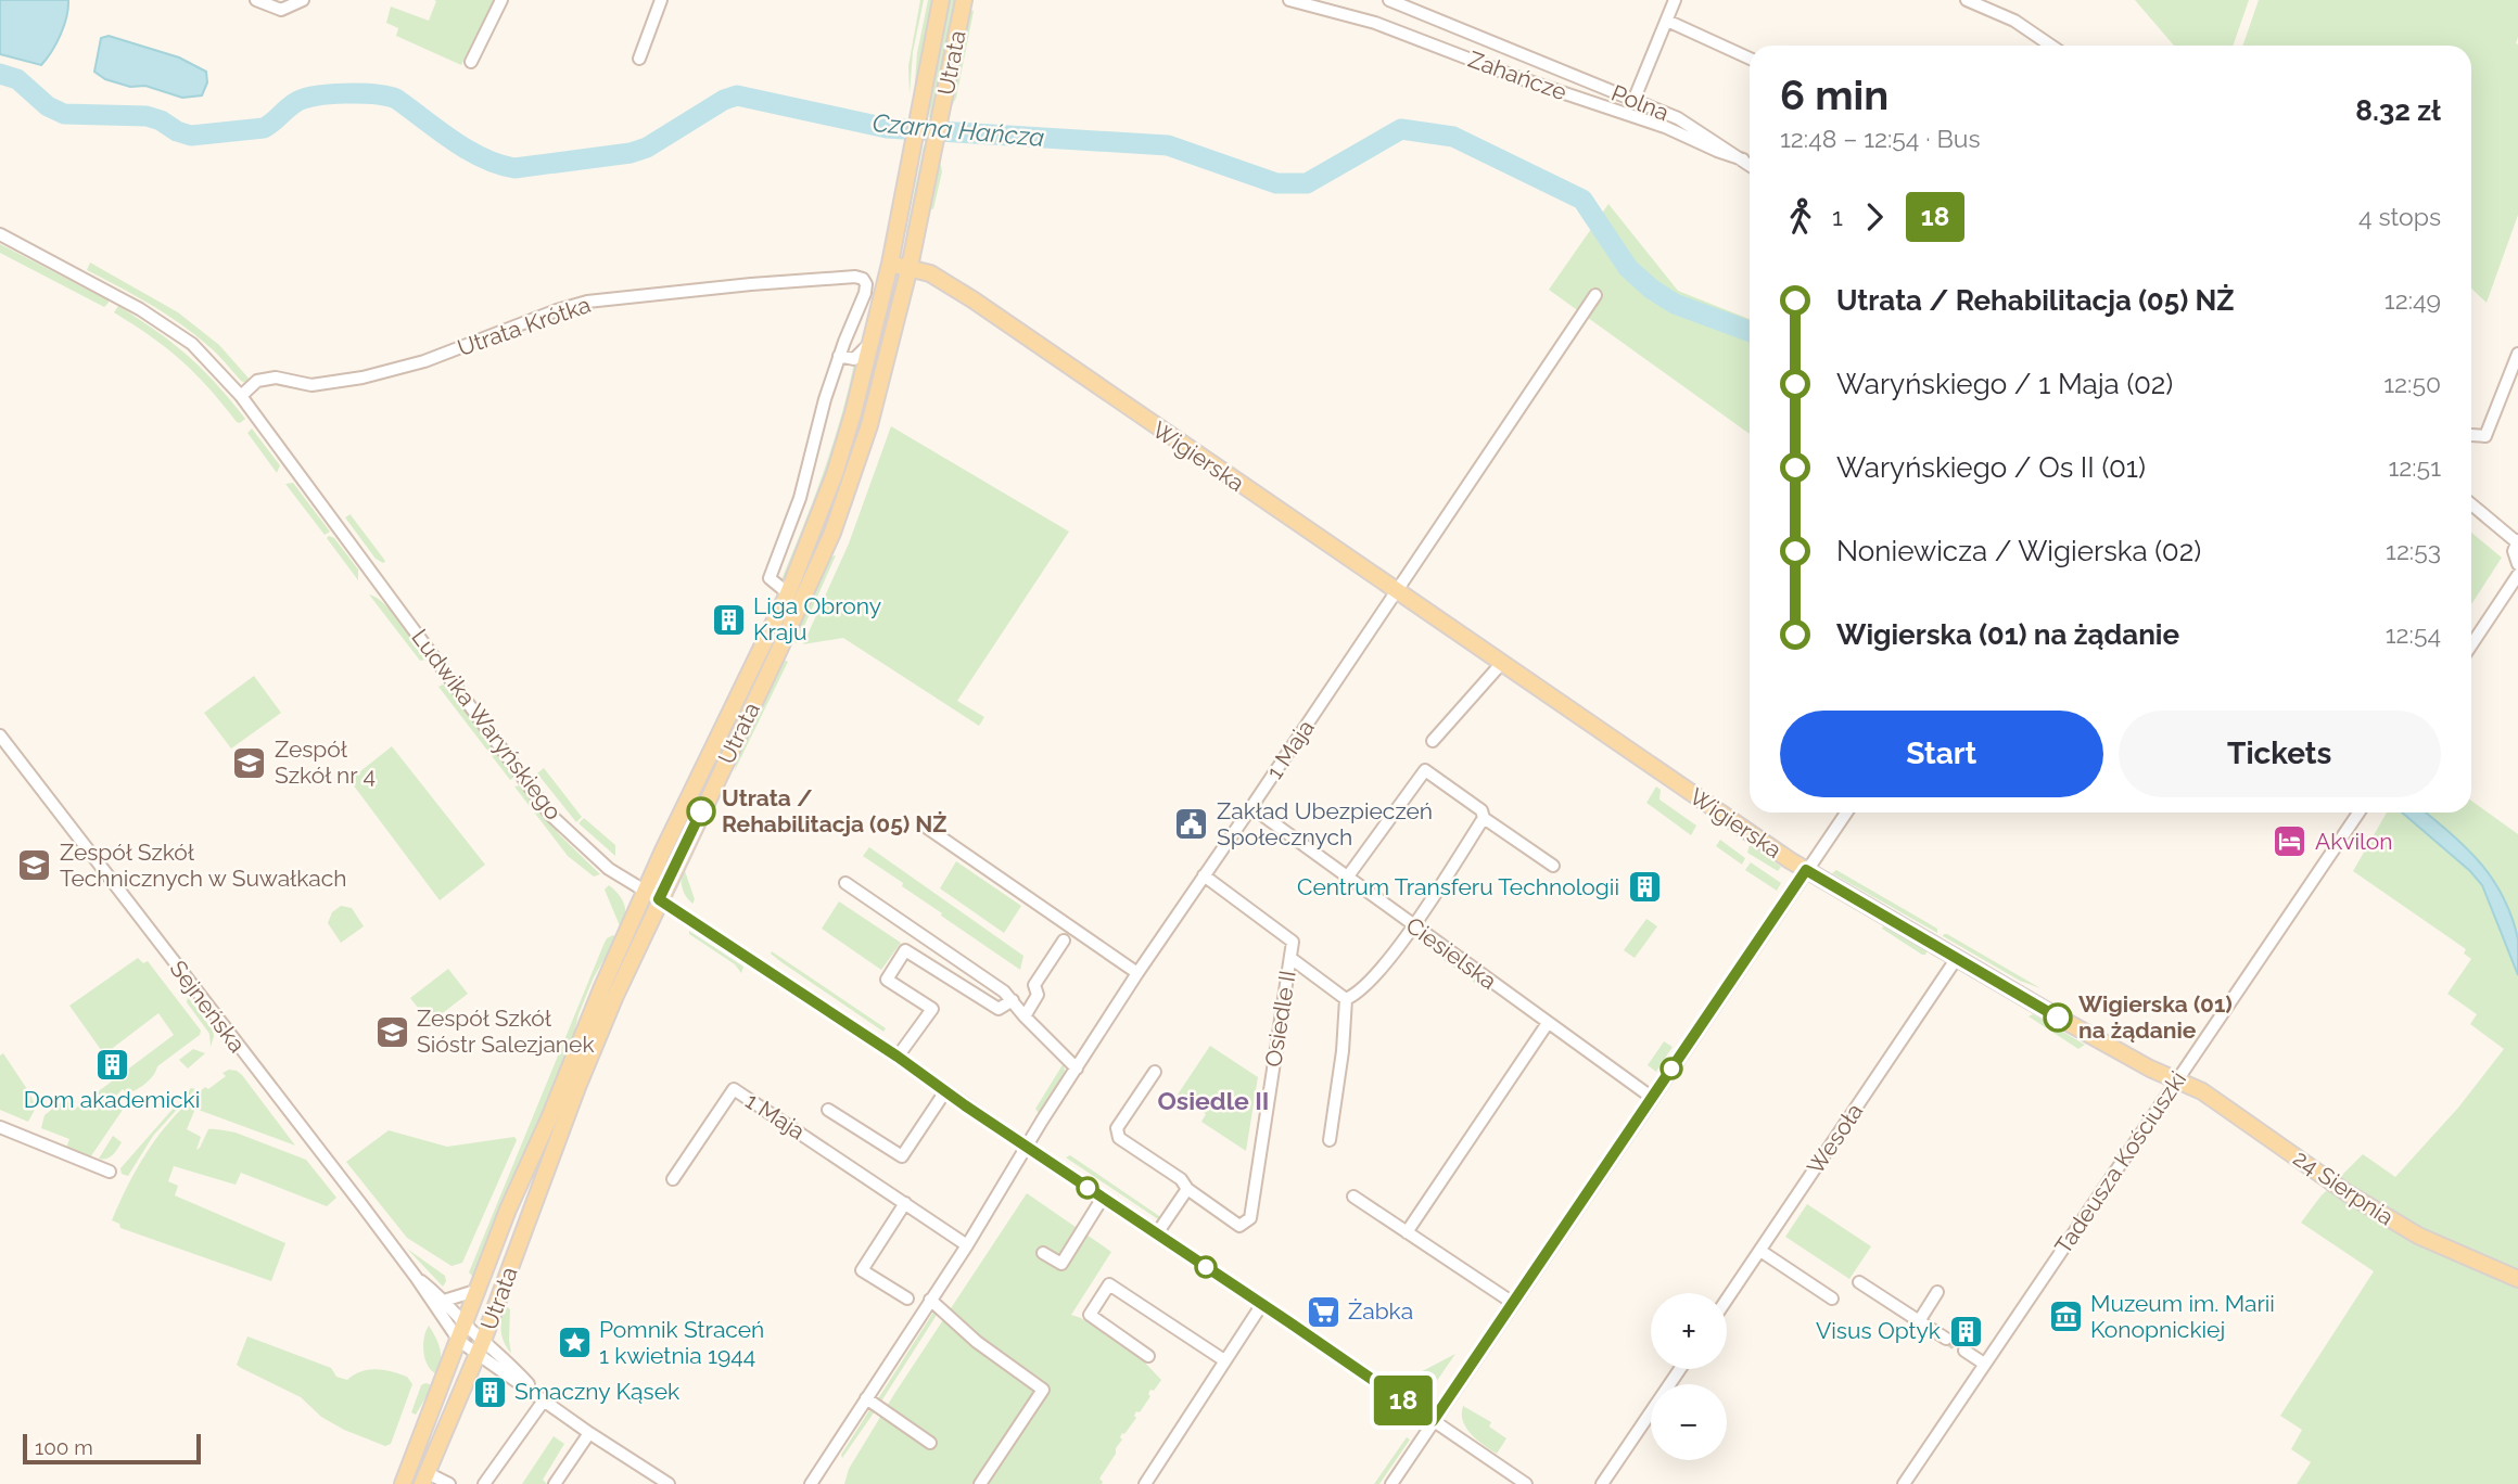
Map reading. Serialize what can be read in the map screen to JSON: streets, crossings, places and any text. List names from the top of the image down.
{
  "streets": {
    "main road": ["Utrata", "Wigierska", "24 Sierpnia"],
    "street": [
      "Zahańcze",
      "Polna",
      "Utrata Krótka",
      "Ludwika Waryńskiego",
      "1 Maja",
      "Ciesielska",
      "Sejneńska",
      "Osiedle II",
      "Wesoła",
      "Tadeusza Kościuszki"
    ]
  },
  "crossings": [
    ["Utrata", "Wigierska"],
    ["Utrata", "Ludwika Waryńskiego"],
    ["Utrata", "Sejneńska"],
    ["Zahańcze", "Polna"],
    ["Utrata Krótka", "Ludwika Waryńskiego"],
    ["Wigierska", "1 Maja"],
    ["Wigierska", "Wesoła"],
    ["Wigierska", "Tadeusza Kościuszki"],
    ["Wigierska", "24 Sierpnia"],
    ["Ludwika Waryńskiego", "1 Maja"],
    ["1 Maja", "Ciesielska"],
    ["1 Maja", "Osiedle II"],
    ["Tadeusza Kościuszki", "24 Sierpnia"]
  ],
  "districts": ["Osiedle II"],
  "water": ["Czarna Hańcza"],
  "places": {
    "building": [
      "Liga Obrony Kraju",
      "Centrum Transferu Technologii",
      "Dom akademicki",
      "Visus Optyk",
      "Smaczny Kąsek"
    ],
    "school or university": ["Zespół Szkół nr 4", "Zespół Szkół Technicznych w Suwałkach", "Zespół Szkół Sióstr Salezjanek"],
    "other": ["Utrata / Rehabilitacja (05) NŻ", "Wigierska (01) na żądanie"],
    "public building": ["Zakład Ubezpieczeń Społecznych"],
    "hotel": ["Akvilon"],
    "supermarket": ["Żabka"],
    "museum": ["Muzeum im. Marii Konopnickiej"],
    "place": ["Pomnik Straceń 1 kwietnia 1944"]
  },
  "lines": ["bus line 18"],
  "scale_bar": "100 m",
  "page": {
    "on_map": "18",
    "heading": ["6 min", "12:48 – 12:54 · Bus", "8.32 zł"],
    "legs": ["1", "18", "4 stops"],
    "list": [
      {
        "name": "Utrata / Rehabilitacja (05) NŻ",
        "value": "12:49"
      },
      {
        "name": "Waryńskiego / 1 Maja (02)",
        "value": "12:50"
      },
      {
        "name": "Waryńskiego / Os II (01)",
        "value": "12:51"
      },
      {
        "name": "Noniewicza / Wigierska (02)",
        "value": "12:53"
      },
      {
        "name": "Wigierska (01) na żądanie",
        "value": "12:54"
      }
    ],
    "buttons": ["Start", "Tickets"],
    "map_buttons": ["+", "−"],
    "scale": "100 m"
  }
}
